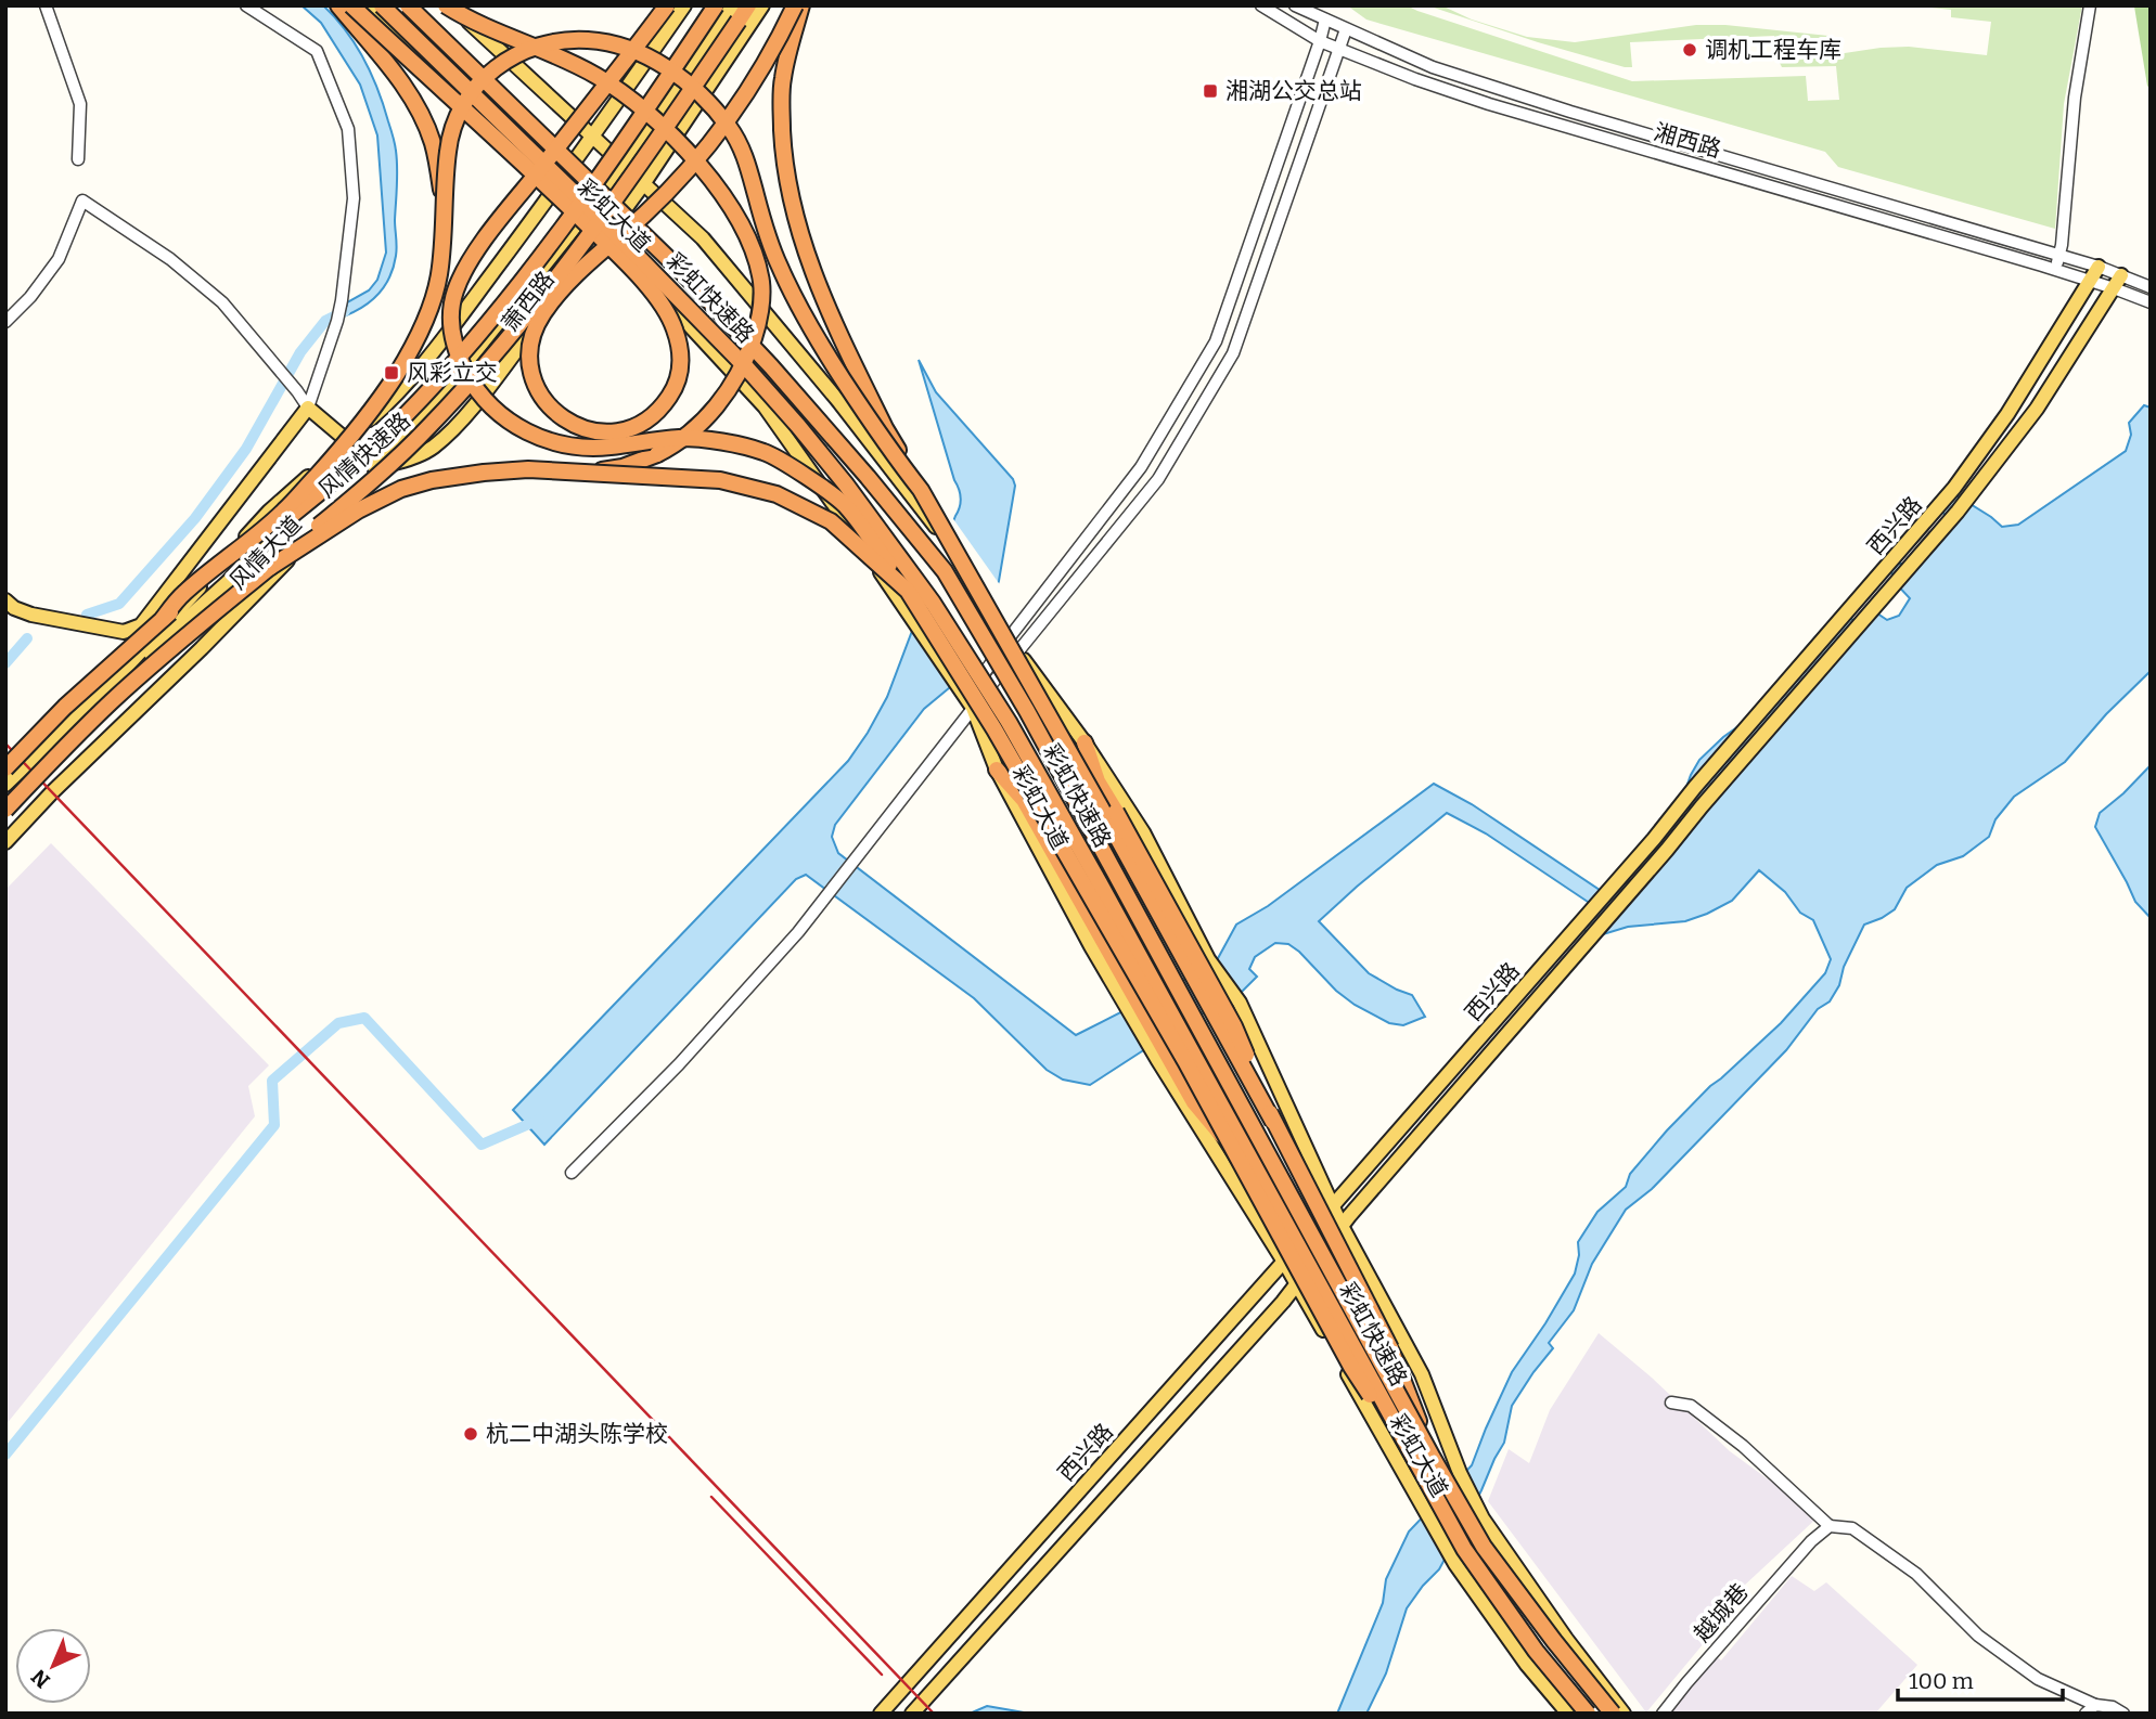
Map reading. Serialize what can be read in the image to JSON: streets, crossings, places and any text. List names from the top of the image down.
{
  "streets": {
    "highway": ["彩虹快速路", "风情快速路"],
    "main road": [
      "彩虹大道",
      "萧西路",
      "西兴路",
      "风情大道"
    ],
    "street": ["湘西路", "越城巷"]
  },
  "crossings": [
    ["湘西路", "西兴路"],
    ["彩虹大道", "萧西路"],
    ["彩虹大道", "西兴路"],
    ["彩虹大道", "风情大道"],
    ["萧西路", "风情大道"],
    ["风情快速路", "风情大道"]
  ],
  "places": {
    "other": ["调机工程车库", "杭二中湖头陈学校"],
    "transit": ["湘湖公交总站", "风彩立交"]
  },
  "scale_bar": "100 m",
  "north": "bottom left"
}
